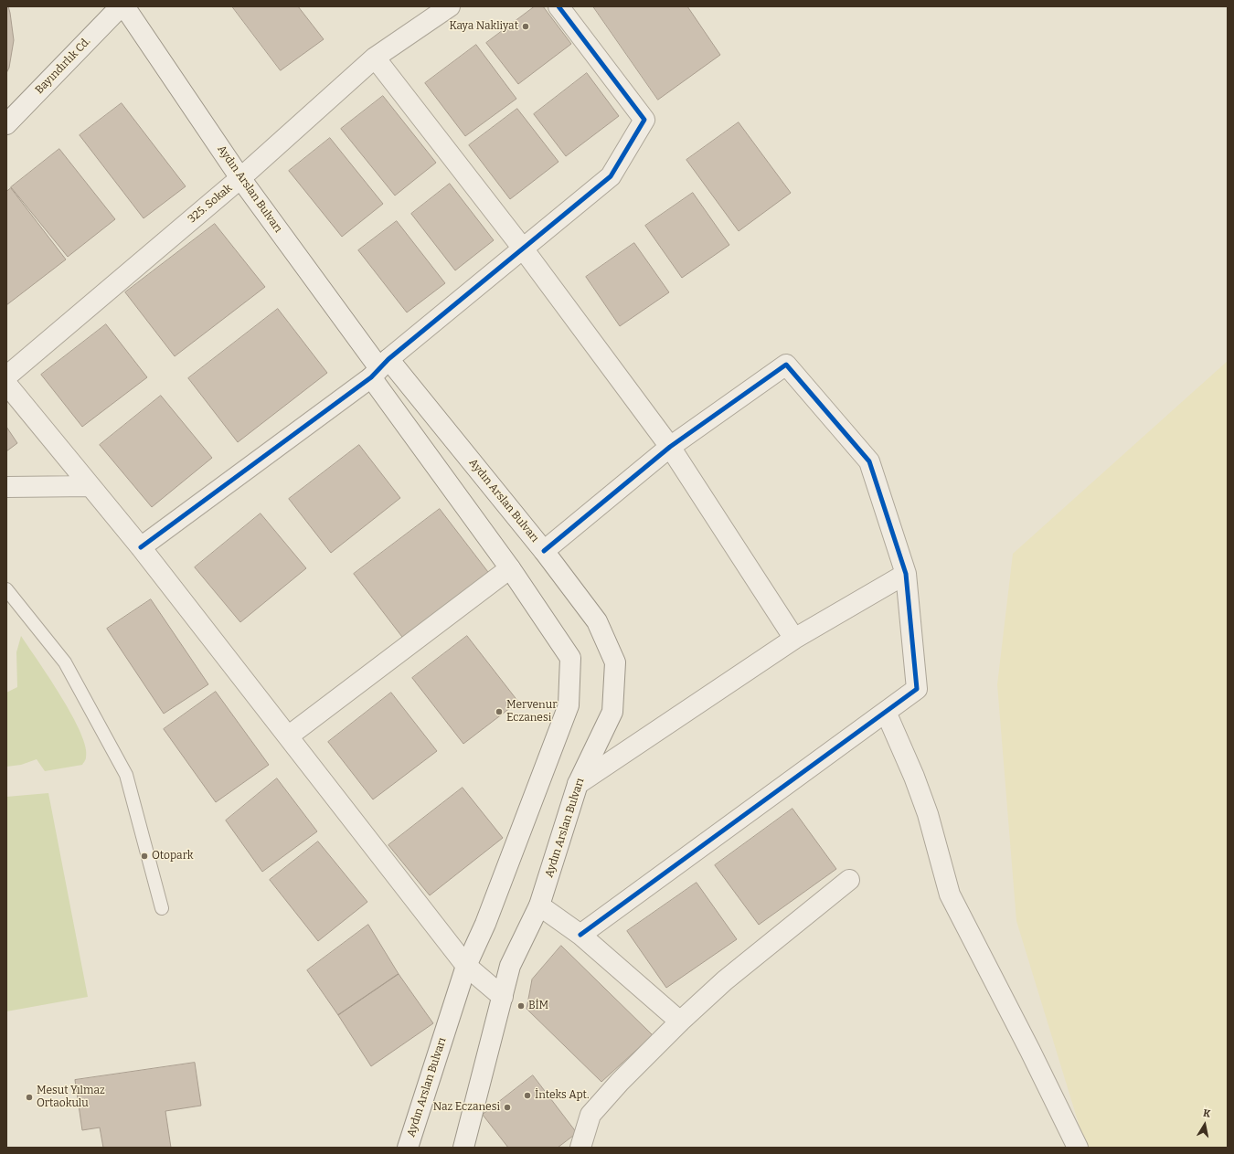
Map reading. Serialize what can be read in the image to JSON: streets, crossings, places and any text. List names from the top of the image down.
{
  "streets": {
    "street": ["Bayındırlık Cd.", "Aydın Arslan Bulvarı", "325. Sokak"]
  },
  "crossings": [
    ["Aydın Arslan Bulvarı", "325. Sokak"]
  ],
  "places": [
    "Kaya Nakliyat",
    "Mervenur Eczanesi",
    "Otopark",
    "BİM",
    "İnteks Apt.",
    "Mesut Yılmaz Ortaokulu",
    "Naz Eczanesi"
  ],
  "north": "top"
}
